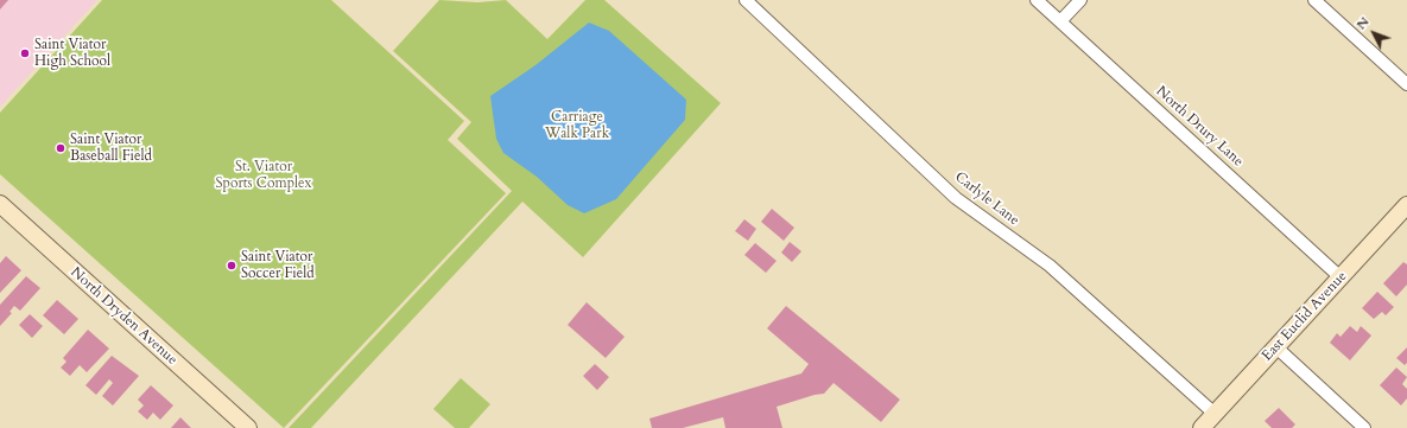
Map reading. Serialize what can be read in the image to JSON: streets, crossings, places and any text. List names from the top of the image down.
{
  "streets": {
    "street": [
      "North Drury Lane",
      "Carlyle Lane",
      "North Dryden Avenue",
      "East Euclid Avenue"
    ]
  },
  "crossings": [
    ["North Drury Lane", "East Euclid Avenue"],
    ["Carlyle Lane", "East Euclid Avenue"]
  ],
  "parks": ["Carriage Walk Park", "St. Viator Sports Complex"],
  "places": ["Saint Viator High School", "Saint Viator Baseball Field", "Saint Viator Soccer Field"],
  "north": "top left"
}
